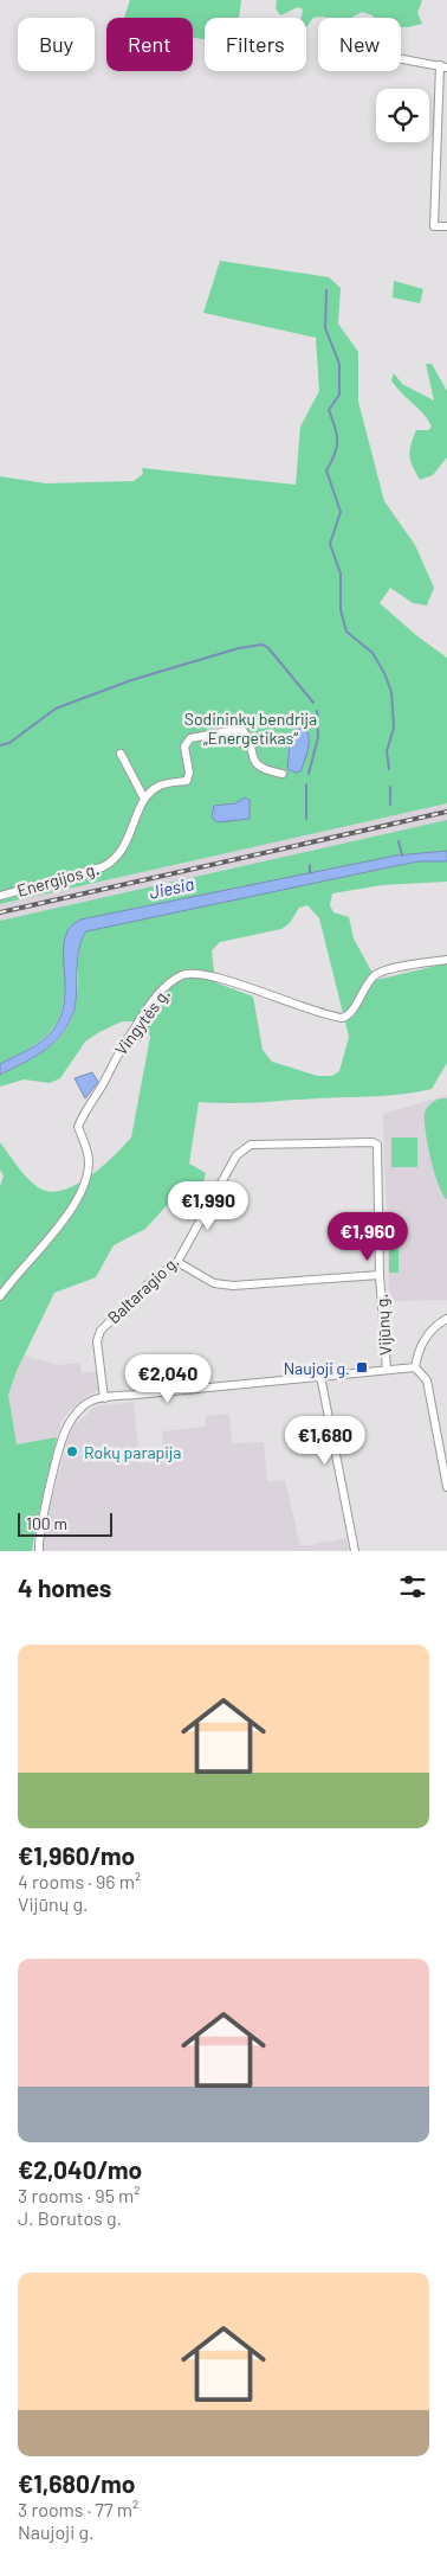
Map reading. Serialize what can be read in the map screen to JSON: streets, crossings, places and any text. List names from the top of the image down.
{
  "streets": {
    "street": [
      "Energijos g.",
      "Vingytės g.",
      "Baltaragio g.",
      "Vijūnų g."
    ]
  },
  "crossings": [
    ["Baltaragio g.", "Vijūnų g."]
  ],
  "water": ["Jiesia"],
  "parks": ["Sodininkų bendrija „Energetikas“"],
  "places": {
    "transit": ["Naujoji g."],
    "other": ["Rokų parapija"]
  },
  "scale_bar": "100 m",
  "page": {
    "chip": [
      "Buy",
      "Rent",
      "Filters",
      "New"
    ],
    "price": [
      "€1,990",
      "€1,960",
      "€2,040",
      "€1,680"
    ],
    "scale": "100 m",
    "heading": "4 homes",
    "list": [
      {
        "name": "€1,960/mo",
        "note": "4 rooms · 96 m² · Vijūnų g."
      },
      {
        "name": "€2,040/mo",
        "note": "3 rooms · 95 m² · J. Borutos g."
      },
      {
        "name": "€1,680/mo",
        "note": "3 rooms · 77 m² · Naujoji g."
      }
    ]
  }
}
